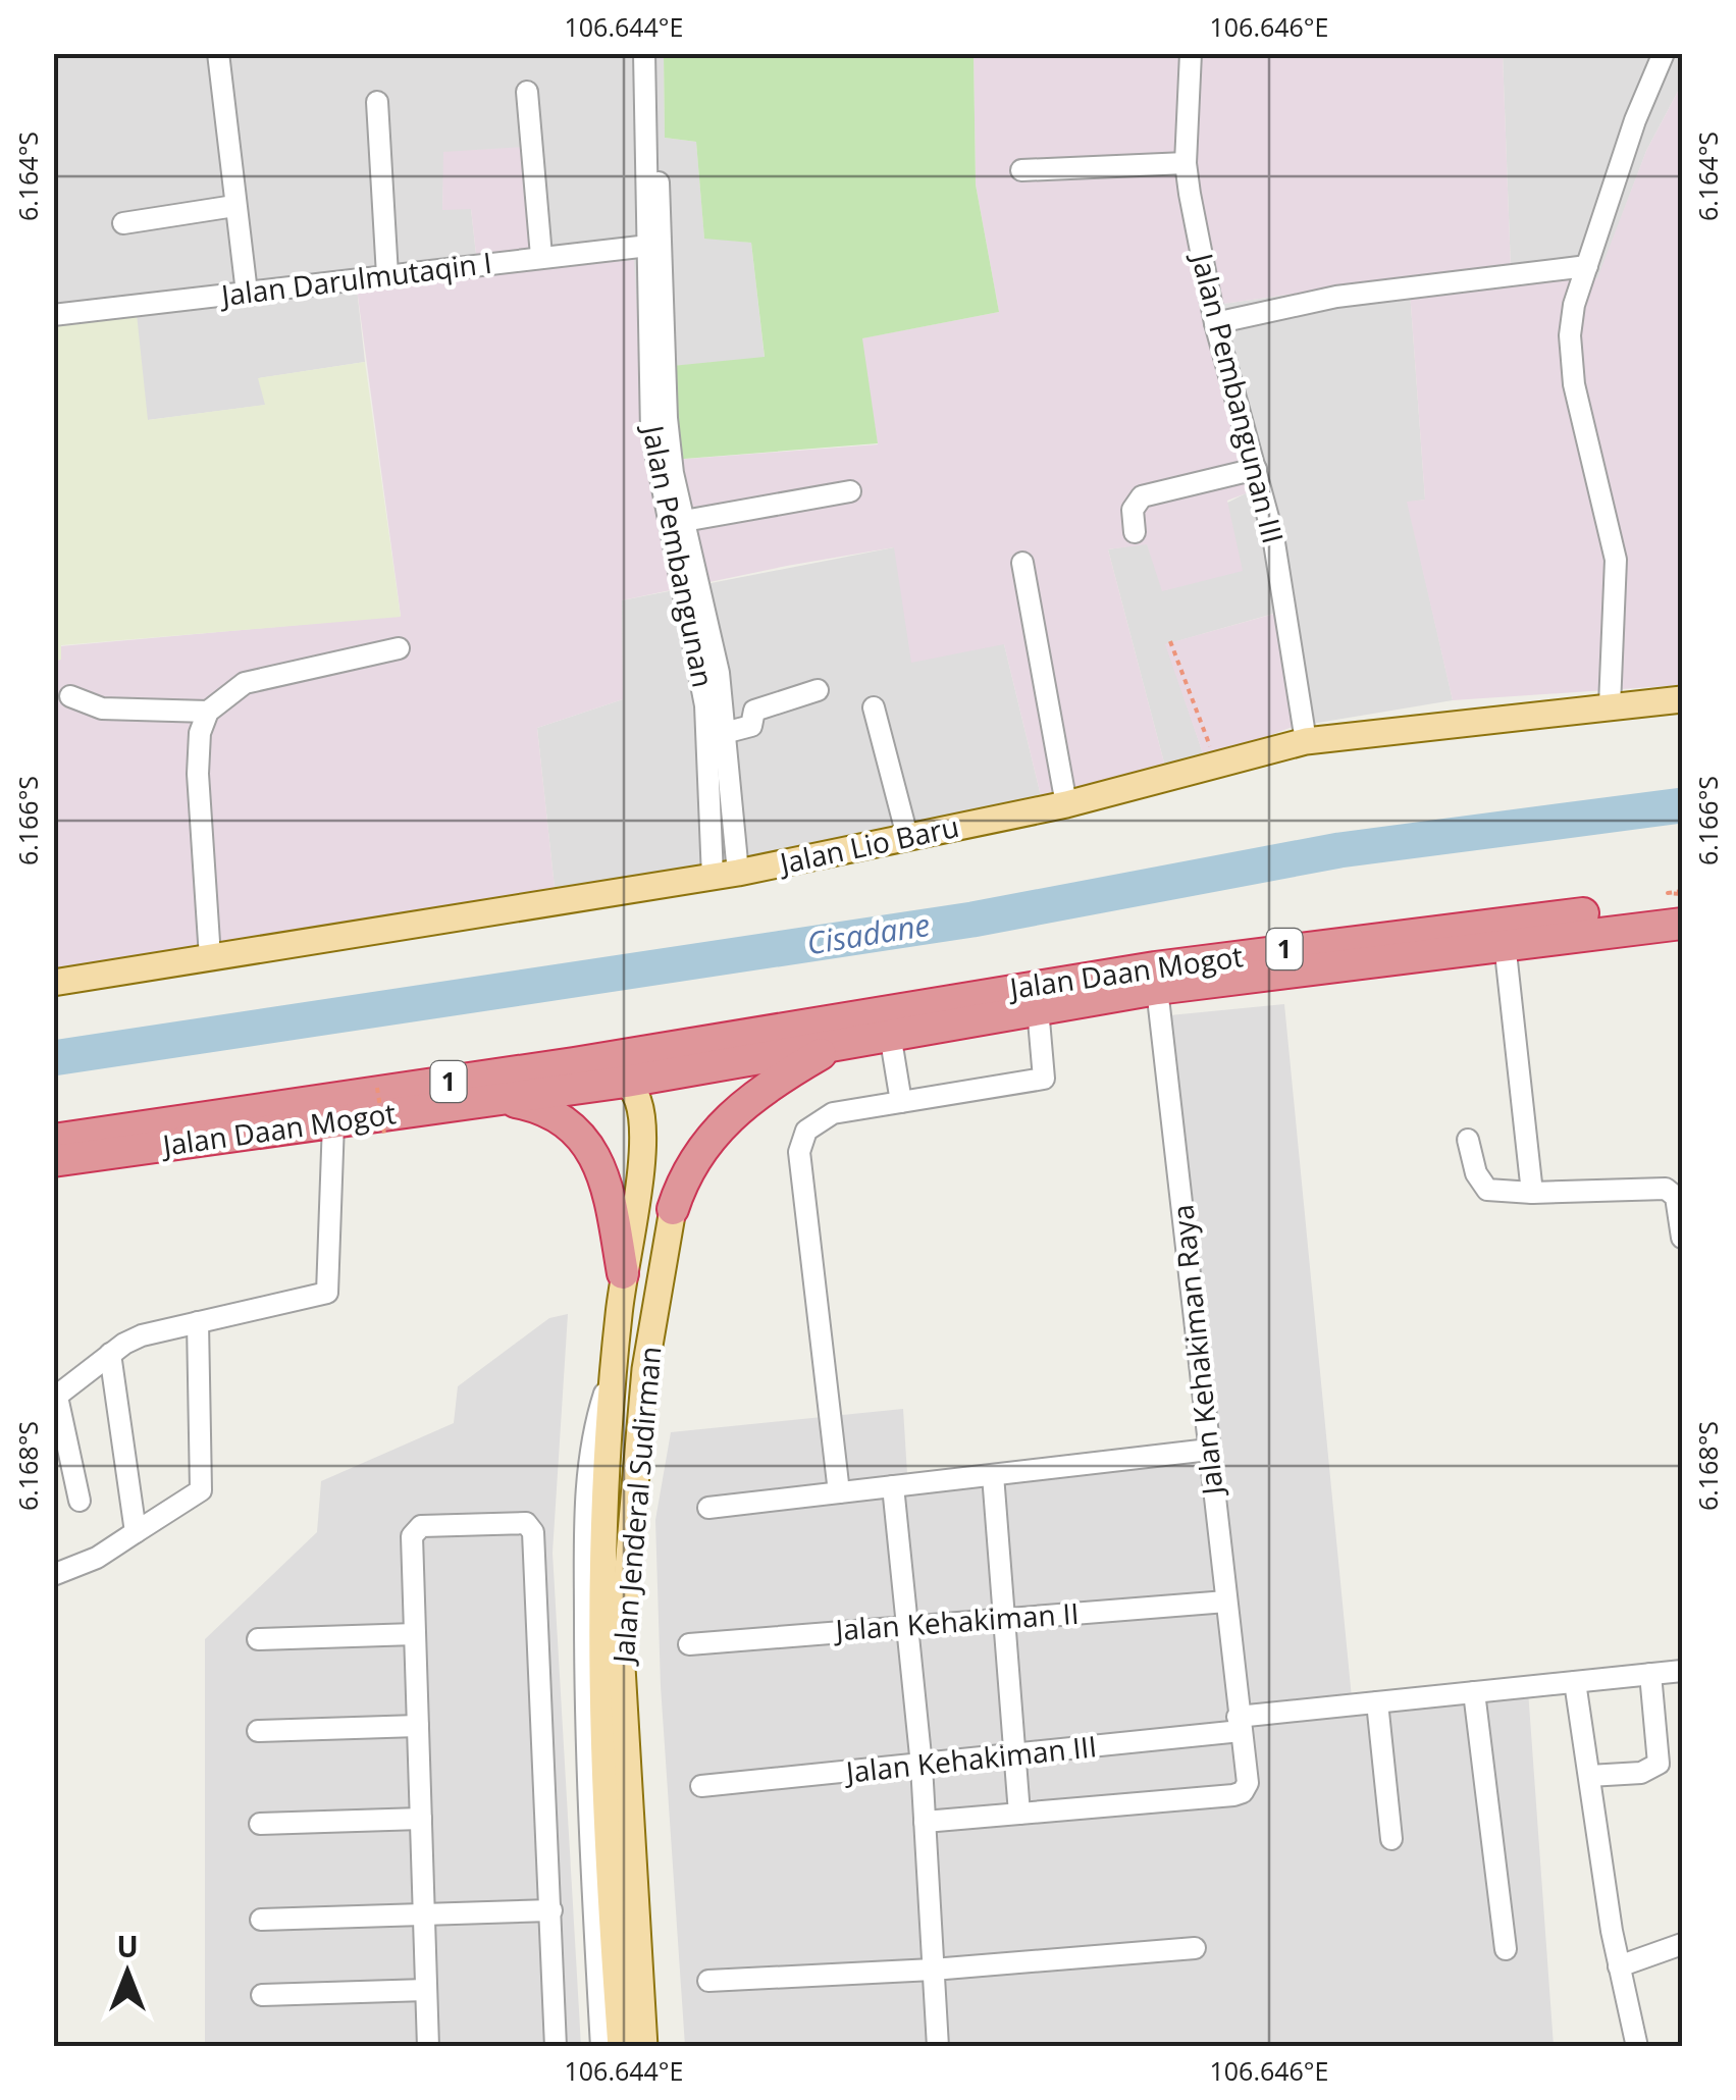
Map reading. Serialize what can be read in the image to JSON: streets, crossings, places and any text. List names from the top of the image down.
{
  "streets": {
    "highway": ["1", "Jalan Daan Mogot"],
    "main road": ["Jalan Lio Baru", "Jalan Jenderal Sudirman"],
    "street": [
      "Jalan Darulmutaqin I",
      "Jalan Pembangunan III",
      "Jalan Pembangunan",
      "Jalan Kehakiman Raya",
      "Jalan Kehakiman II",
      "Jalan Kehakiman III"
    ]
  },
  "crossings": [
    ["Jalan Darulmutaqin I", "Jalan Pembangunan"],
    ["Jalan Pembangunan III", "Jalan Lio Baru"],
    ["Jalan Pembangunan", "Jalan Lio Baru"],
    ["Jalan Daan Mogot", "Jalan Kehakiman Raya"],
    ["Jalan Daan Mogot", "Jalan Jenderal Sudirman"],
    ["Jalan Kehakiman Raya", "Jalan Kehakiman II"],
    ["Jalan Kehakiman Raya", "Jalan Kehakiman III"]
  ],
  "water": ["Cisadane"],
  "north": "top",
  "coordinates": [
    "106.644°E",
    "106.646°E",
    "6.164°S",
    "6.166°S",
    "6.168°S"
  ]
}
